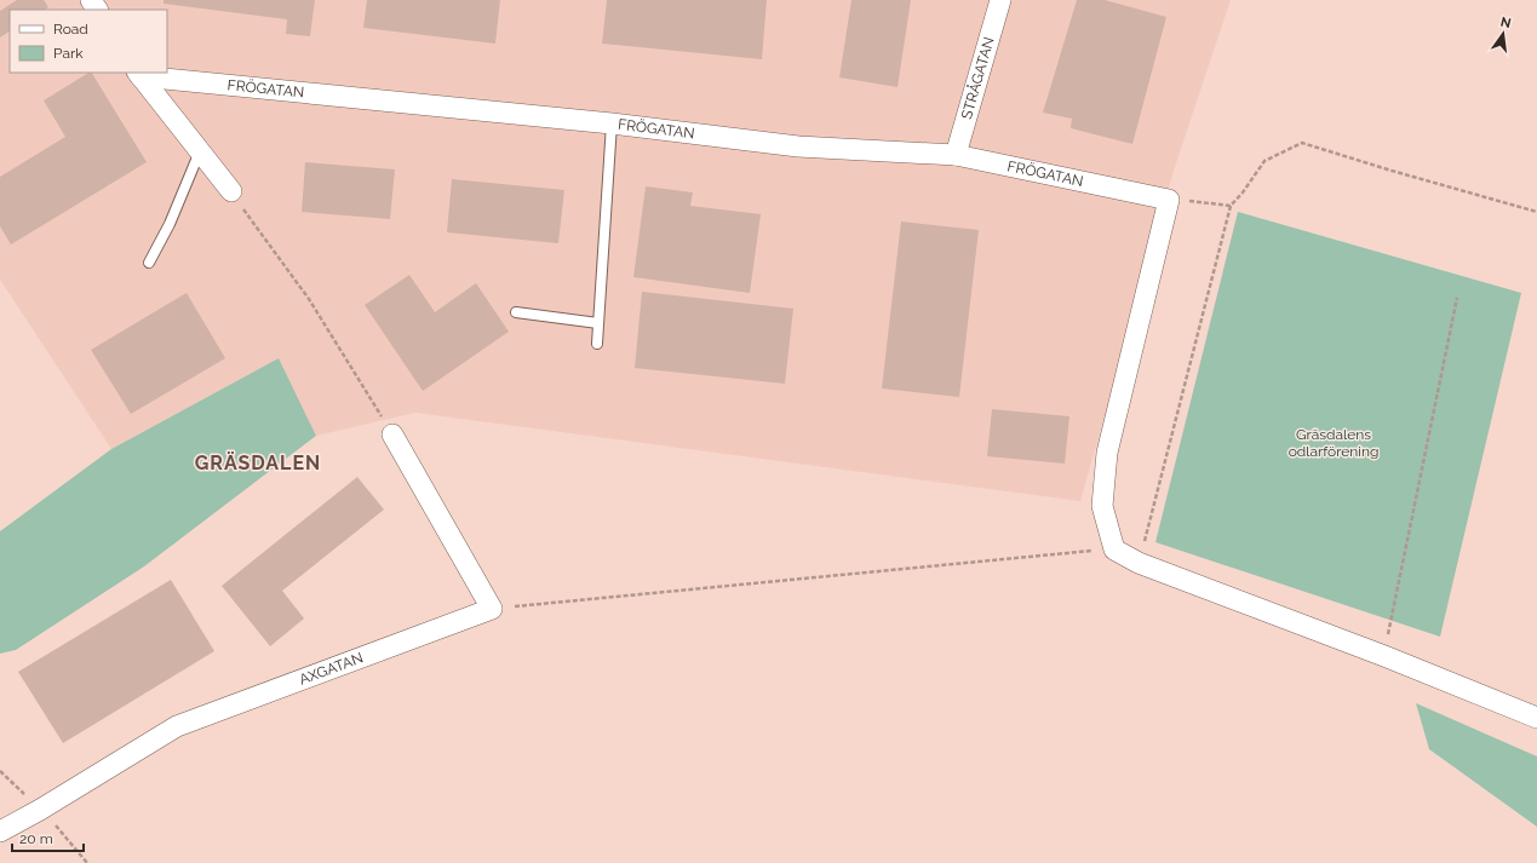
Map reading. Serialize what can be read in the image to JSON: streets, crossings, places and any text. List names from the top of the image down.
{
  "streets": {
    "street": ["STRÅGATAN", "FRÖGATAN", "AXGATAN"]
  },
  "crossings": [
    ["STRÅGATAN", "FRÖGATAN"]
  ],
  "districts": ["GRÄSDALEN"],
  "parks": ["Gräsdalens odlarförening"],
  "legend": ["Road", "Park"],
  "scale_bar": "20 m",
  "north": "top"
}
